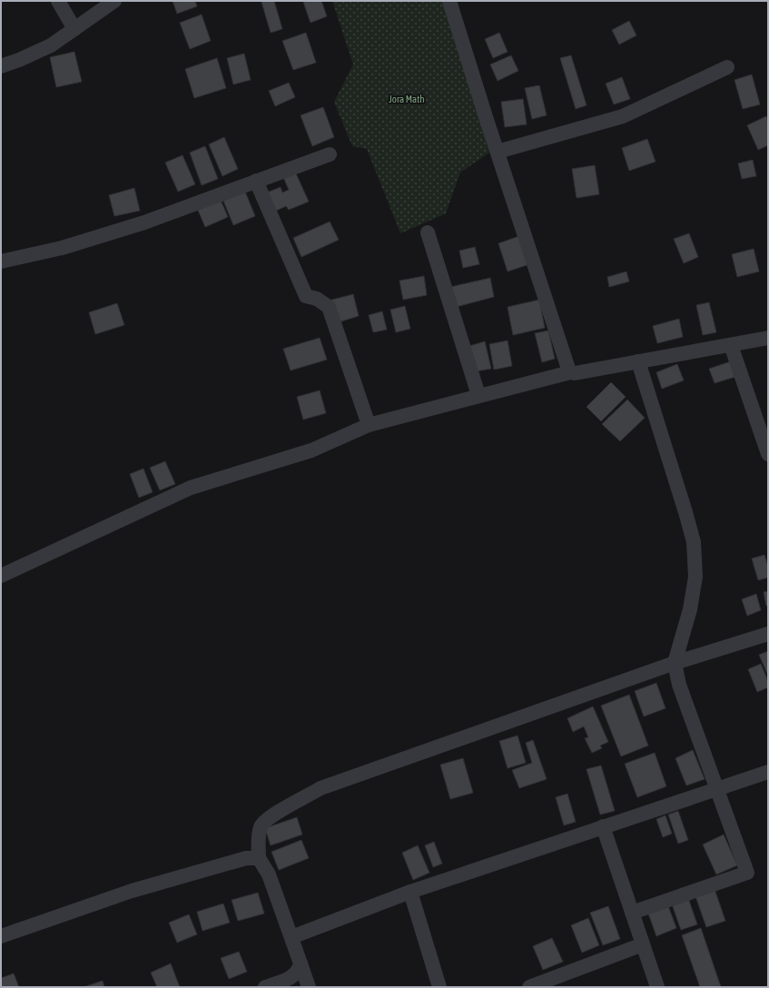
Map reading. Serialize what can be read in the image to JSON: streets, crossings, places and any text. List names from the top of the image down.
{
  "parks": ["Jora Math"]
}
